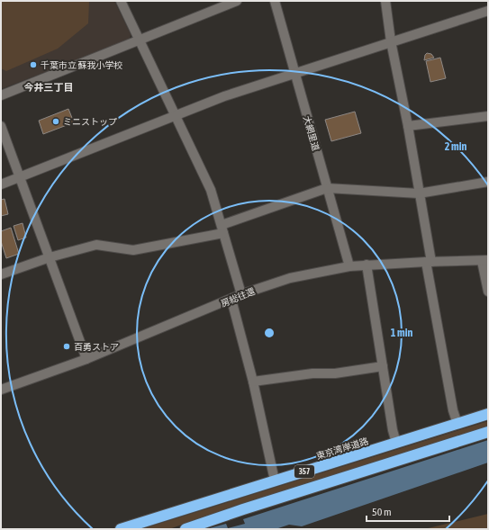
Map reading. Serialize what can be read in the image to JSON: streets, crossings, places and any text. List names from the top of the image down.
{
  "streets": {
    "highway": ["東京湾岸道路", "357"],
    "street": ["大網里道", "房総往還"]
  },
  "crossings": [
    ["大網里道", "房総往還"]
  ],
  "districts": ["今井三丁目"],
  "places": ["千葉市立 蘇我小学校", "ミニストップ", "百勇ストア"],
  "scale_bar": "50 m",
  "rings": ["2 min", "1 min"]
}
